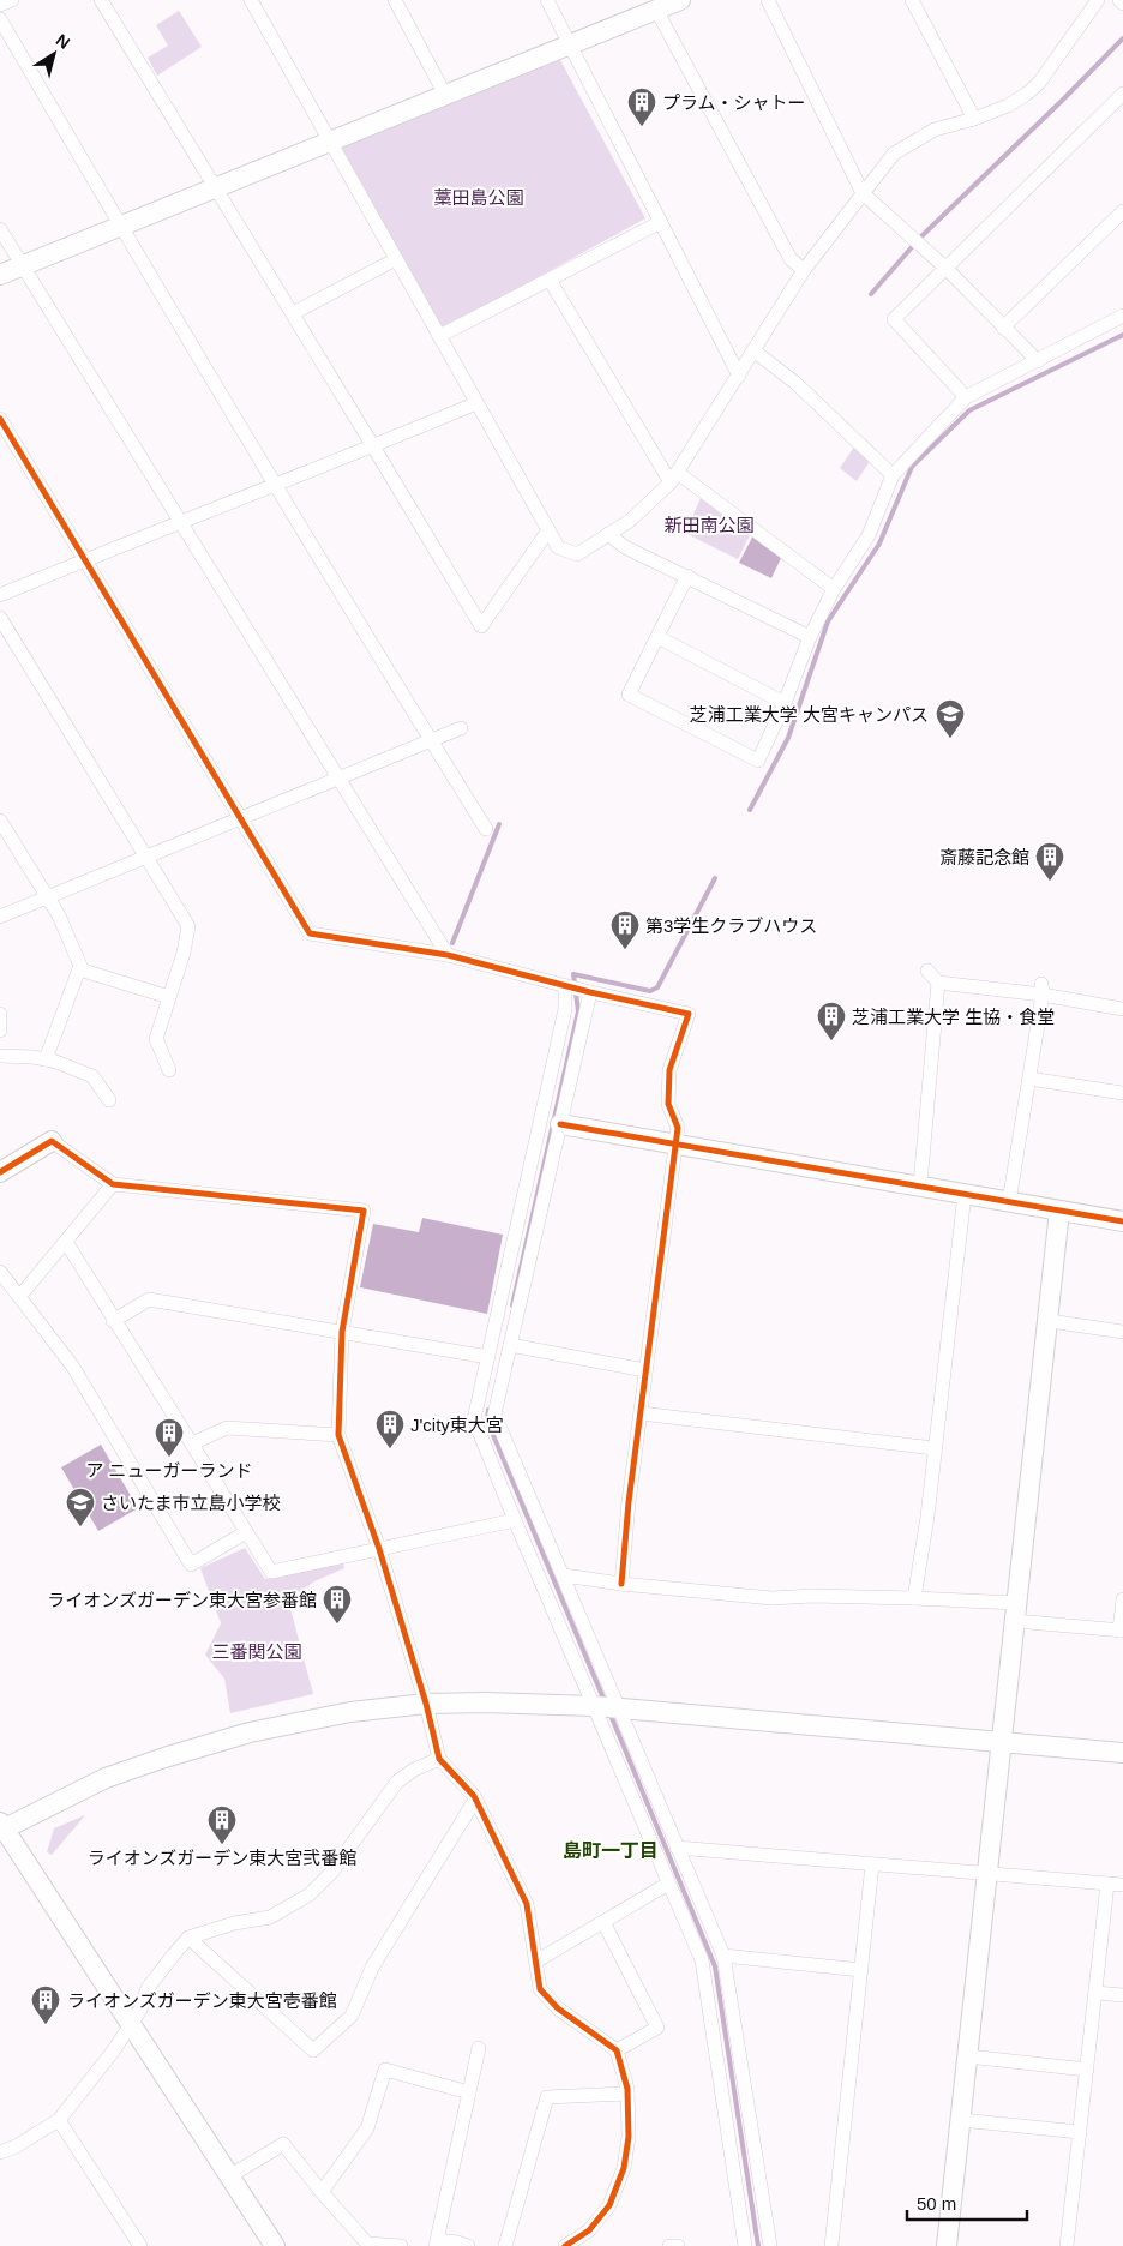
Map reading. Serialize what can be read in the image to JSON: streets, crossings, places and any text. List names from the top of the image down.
{
  "districts": ["島町一丁目"],
  "parks": ["藁田島公園", "新田南公園", "三番関公園"],
  "places": {
    "building": [
      "プラム・シャトー",
      "斎藤記念館",
      "第3学生クラブハウス",
      "芝浦工業大学 生協・食堂",
      "J'city東大宮",
      "ア ニューガーランド",
      "ライオンズガーデン東大宮参番館",
      "ライオンズガーデン東大宮弐番館",
      "ライオンズガーデン東大宮壱番館"
    ],
    "school or university": ["芝浦工業大学 大宮キャンパス", "さいたま市立島小学校"]
  },
  "scale_bar": "50 m",
  "north": "top right"
}
